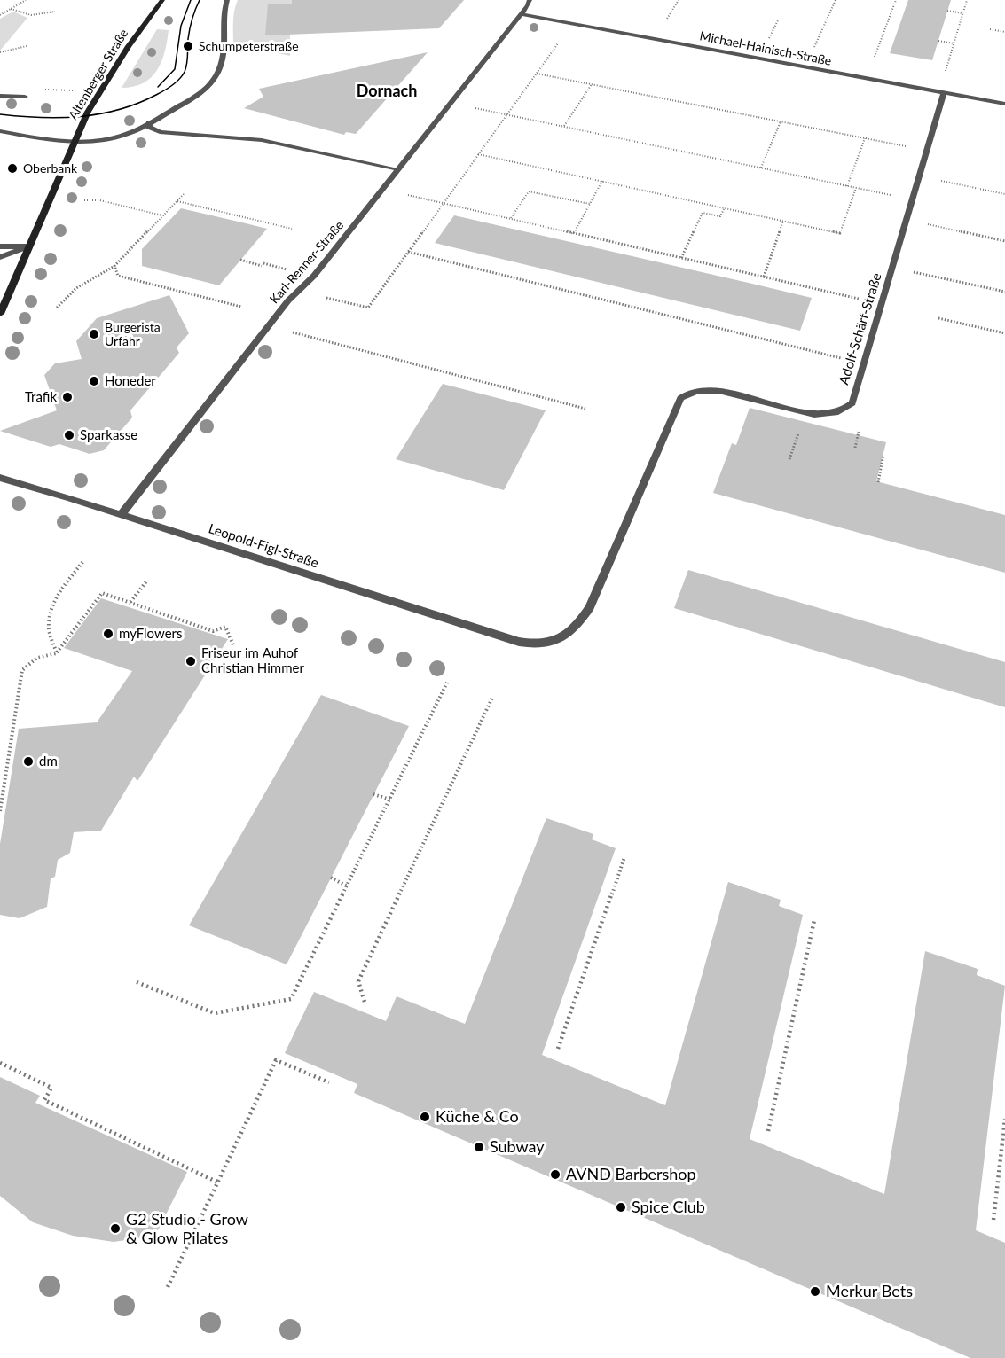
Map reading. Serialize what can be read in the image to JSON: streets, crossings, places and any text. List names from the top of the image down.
{
  "streets": {
    "street": [
      "Michael-Hainisch-Straße",
      "Altenberger Straße",
      "Karl-Renner-Straße",
      "Adolf-Schärf-Straße",
      "Leopold-Figl-Straße"
    ]
  },
  "crossings": [
    ["Michael-Hainisch-Straße", "Karl-Renner-Straße"],
    ["Michael-Hainisch-Straße", "Adolf-Schärf-Straße"],
    ["Karl-Renner-Straße", "Leopold-Figl-Straße"],
    ["Adolf-Schärf-Straße", "Leopold-Figl-Straße"]
  ],
  "districts": ["Dornach"],
  "places": [
    "Schumpeterstraße",
    "Oberbank",
    "Burgerista Urfahr",
    "Honeder",
    "Trafik",
    "Sparkasse",
    "myFlowers",
    "Friseur im Auhof Christian Himmer",
    "dm",
    "Küche & Co",
    "Subway",
    "AVND Barbershop",
    "Spice Club",
    "G2 Studio - Grow & Glow Pilates",
    "Merkur Bets"
  ]
}
